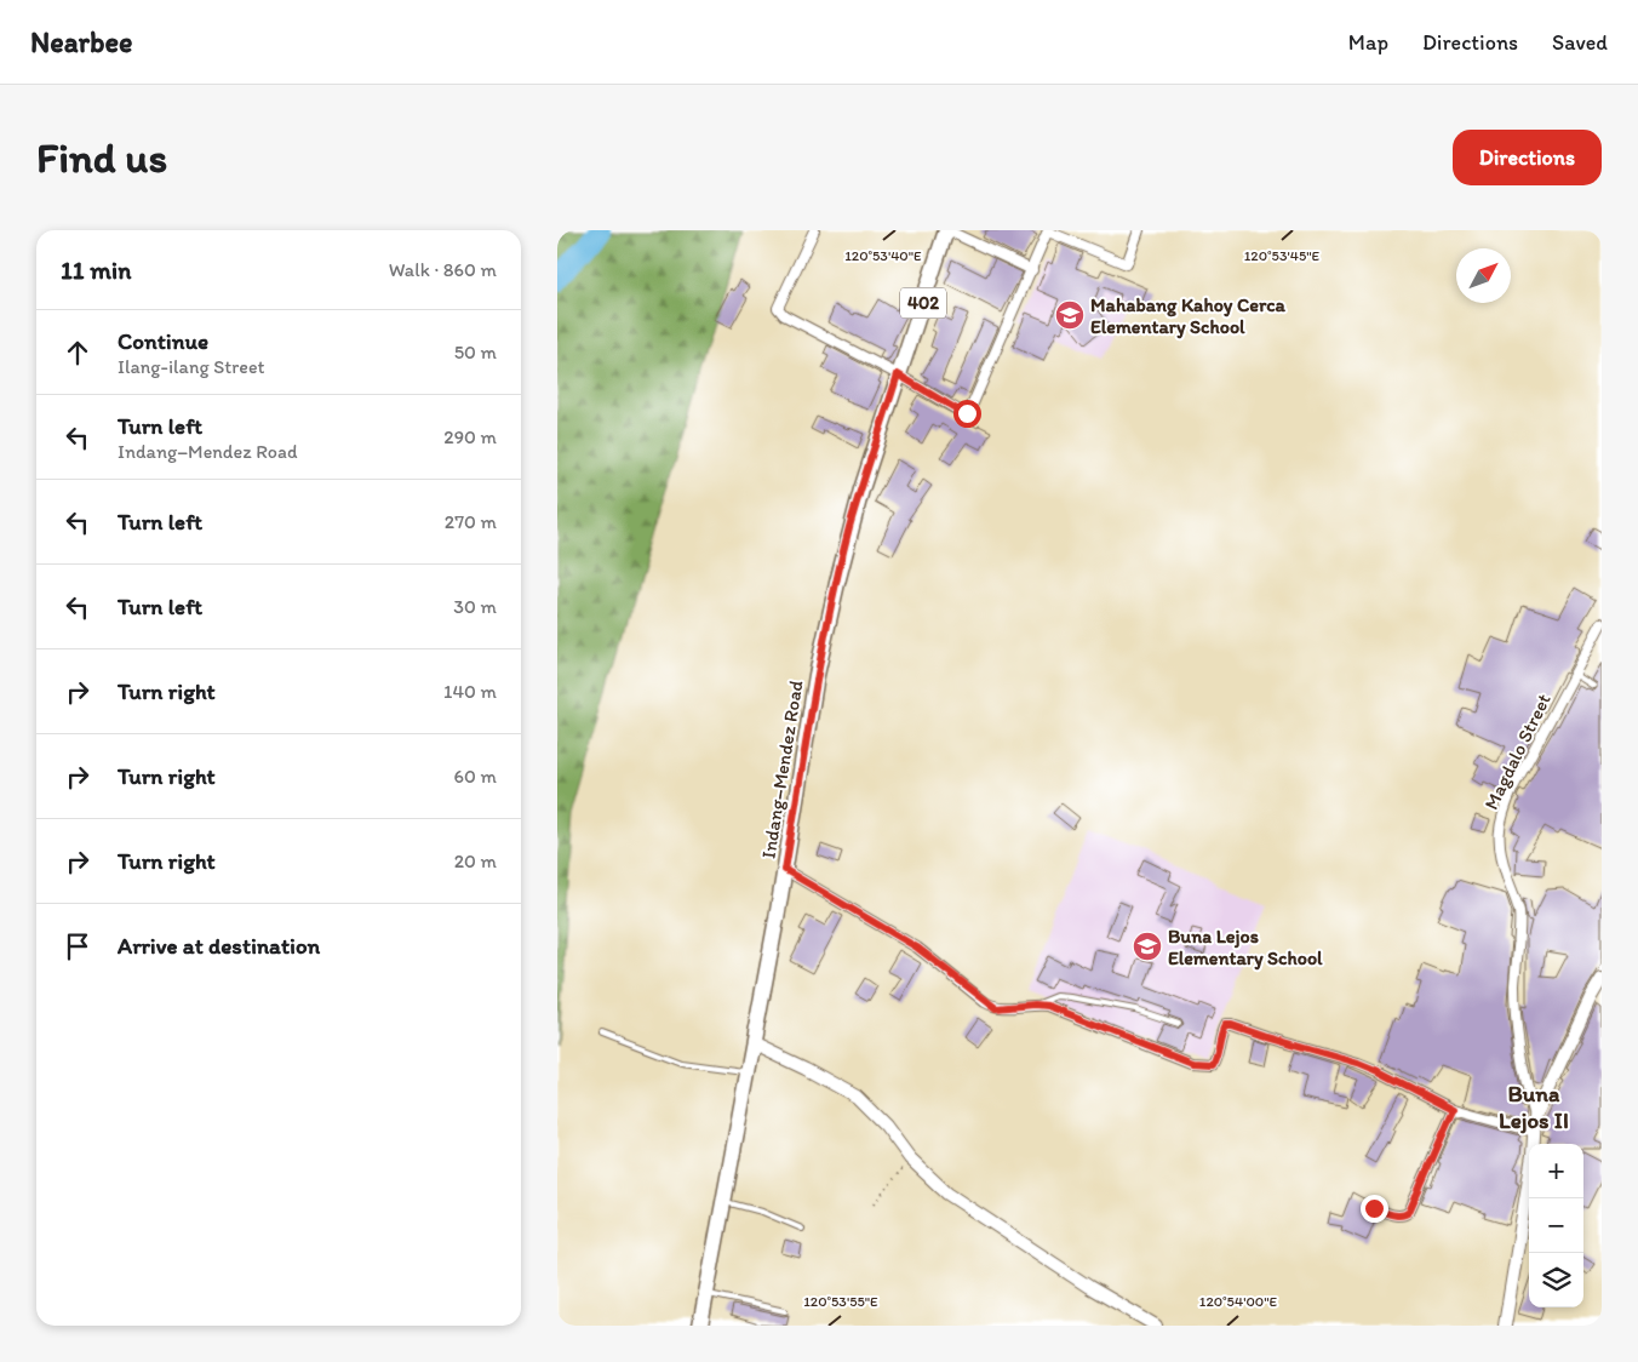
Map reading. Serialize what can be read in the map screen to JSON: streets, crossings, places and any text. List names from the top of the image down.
{
  "streets": {
    "main road": ["402", "Indang–Mendez Road"],
    "street": ["Magdalo Street"]
  },
  "districts": ["Buna Lejos II"],
  "places": {
    "school or university": ["Mahabang Kahoy Cerca Elementary School", "Buna Lejos Elementary School"]
  },
  "north": "top right",
  "page": {
    "header": "Nearbee",
    "nav": ["Map", "Directions", "Saved"],
    "buttons": "Directions",
    "title": "Find us",
    "heading": ["11 min", "Walk · 860 m"],
    "list": [
      ["Continue", "Ilang-ilang Street", "50 m"],
      ["Turn left", "Indang–Mendez Road", "290 m"],
      ["Turn left", "270 m"],
      ["Turn left", "30 m"],
      ["Turn right", "140 m"],
      ["Turn right", "60 m"],
      ["Turn right", "20 m"],
      "Arrive at destination"
    ],
    "map_buttons": ["+", "−"]
  },
  "coordinates": [
    "120°53'40\"E",
    "120°53'45\"E",
    "120°53'55\"E",
    "120°54'00\"E"
  ]
}
